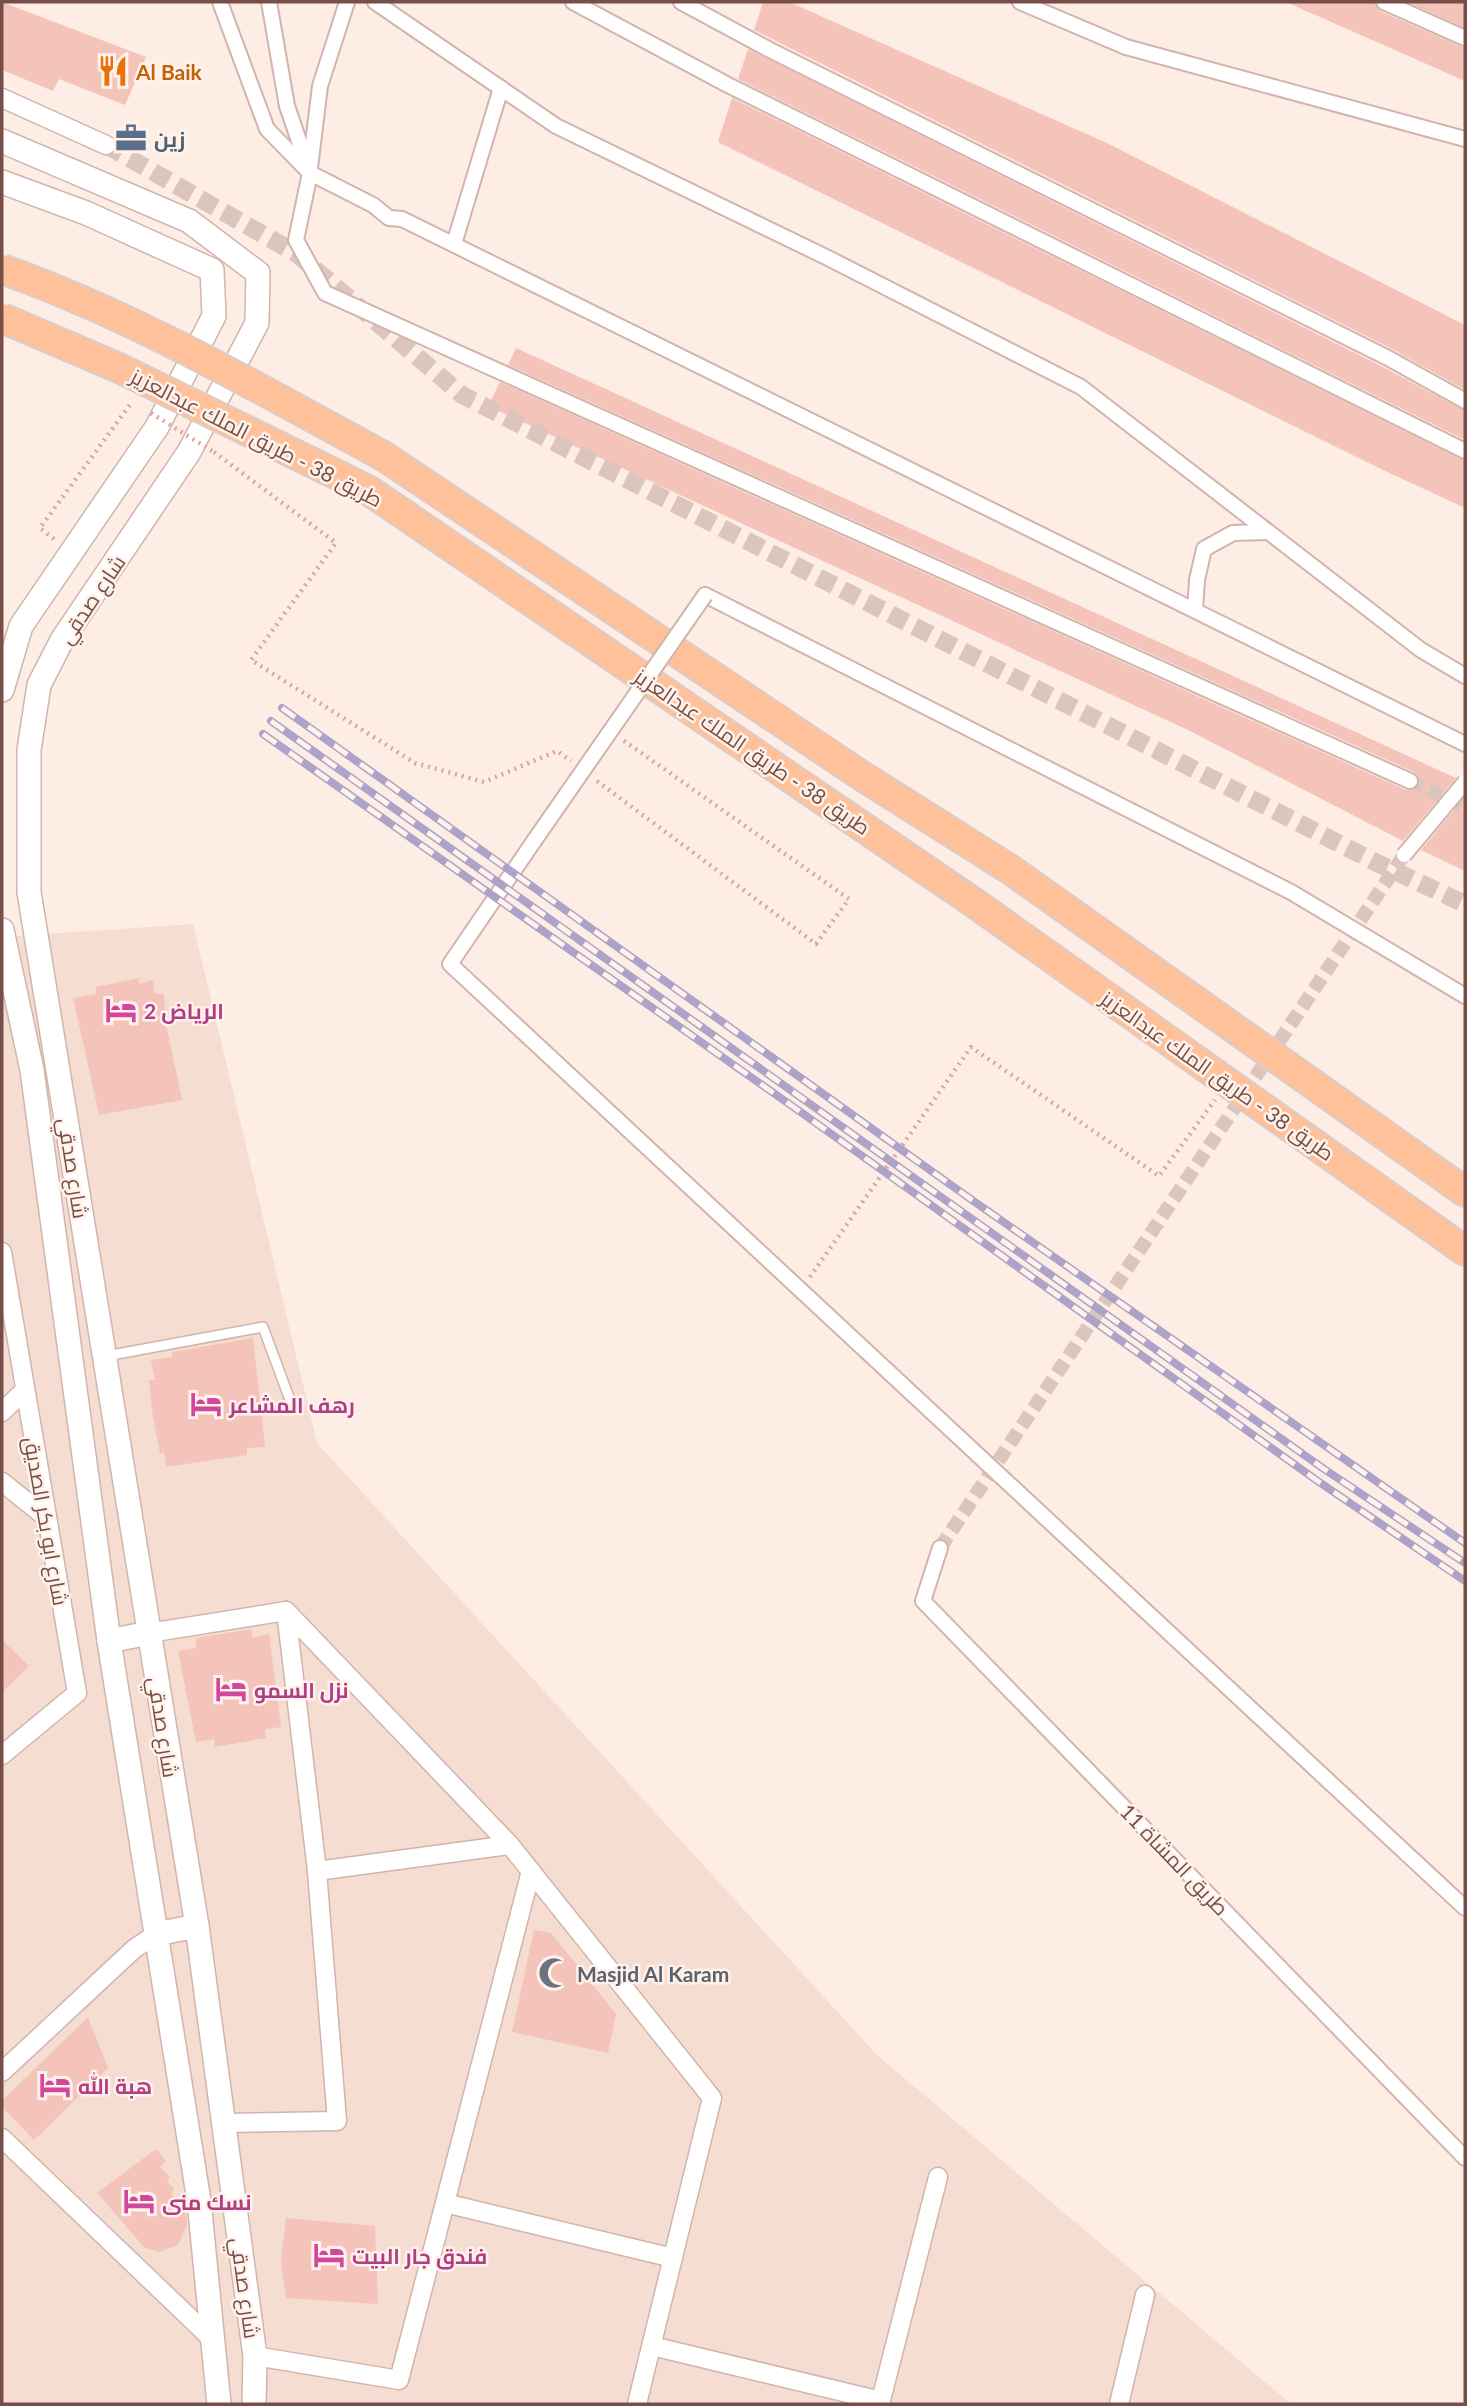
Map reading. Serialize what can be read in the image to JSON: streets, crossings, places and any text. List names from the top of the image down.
{
  "streets": {
    "main road": ["طريق 38 - طريق الملك عبدالعزيز"],
    "street": ["شارع صدقي", "شارع ابو بكر الصديق", "طريق المشاة 11"]
  },
  "places": {
    "restaurant": ["Al Baik"],
    "office": ["زين"],
    "hotel": [
      "الرياض 2",
      "رهف المشاعر",
      "نزل السمو",
      "هبة الله",
      "نسك منى",
      "فندق جار البيت"
    ],
    "mosque": ["Masjid Al Karam"]
  }
}
